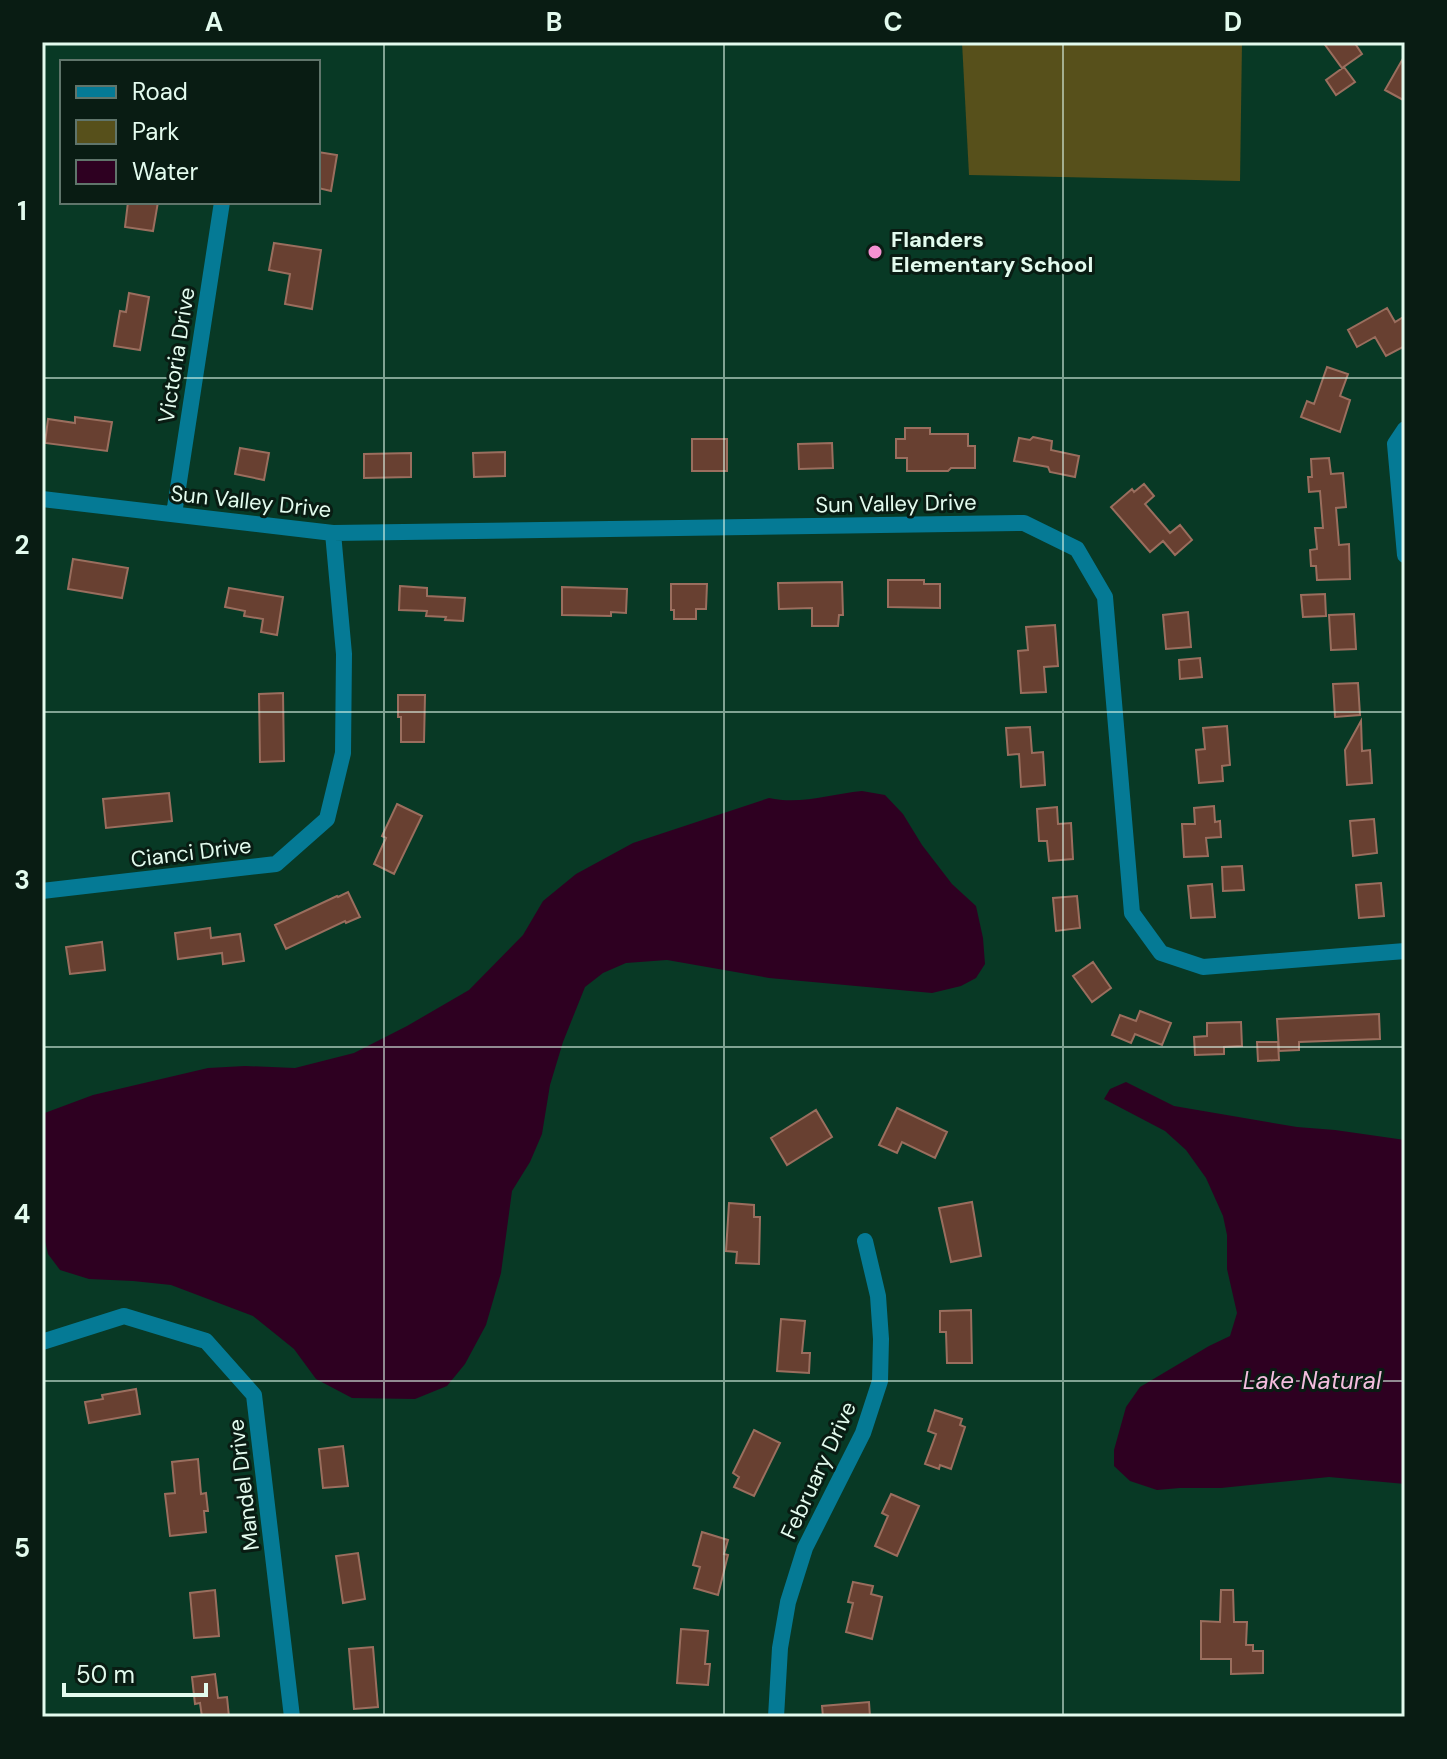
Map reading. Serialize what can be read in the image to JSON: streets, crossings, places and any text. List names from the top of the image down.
{
  "streets": {
    "street": [
      "Victoria Drive",
      "Sun Valley Drive",
      "Cianci Drive",
      "February Drive",
      "Mandel Drive"
    ]
  },
  "crossings": [
    ["Victoria Drive", "Sun Valley Drive"],
    ["Sun Valley Drive", "Cianci Drive"]
  ],
  "water": ["Lake Natural"],
  "places": ["Flanders Elementary School"],
  "legend": ["Road", "Park", "Water"],
  "scale_bar": "50 m",
  "grid": {
    "columns": [
      "A",
      "B",
      "C",
      "D"
    ],
    "rows": [
      "1",
      "2",
      "3",
      "4",
      "5"
    ]
  }
}
